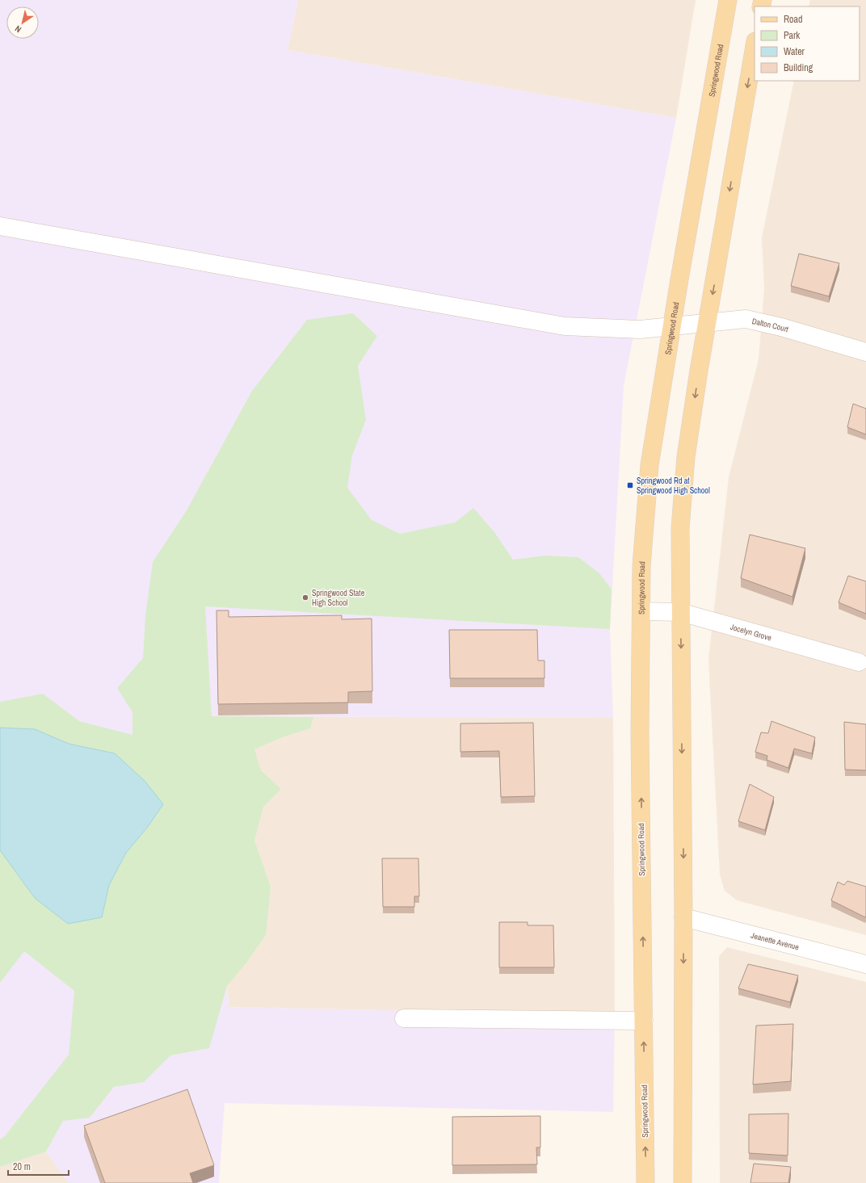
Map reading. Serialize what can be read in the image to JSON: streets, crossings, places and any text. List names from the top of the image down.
{
  "streets": {
    "main road": ["Springwood Road"],
    "street": ["Dalton Court", "Jocelyn Grove", "Jeanette Avenue"]
  },
  "crossings": [
    ["Springwood Road", "Dalton Court"],
    ["Springwood Road", "Jocelyn Grove"]
  ],
  "places": {
    "transit": ["Springwood Rd at Springwood High School"],
    "other": ["Springwood State High School"]
  },
  "legend": [
    "Road",
    "Park",
    "Water",
    "Building"
  ],
  "scale_bar": "20 m",
  "north": "bottom left"
}
